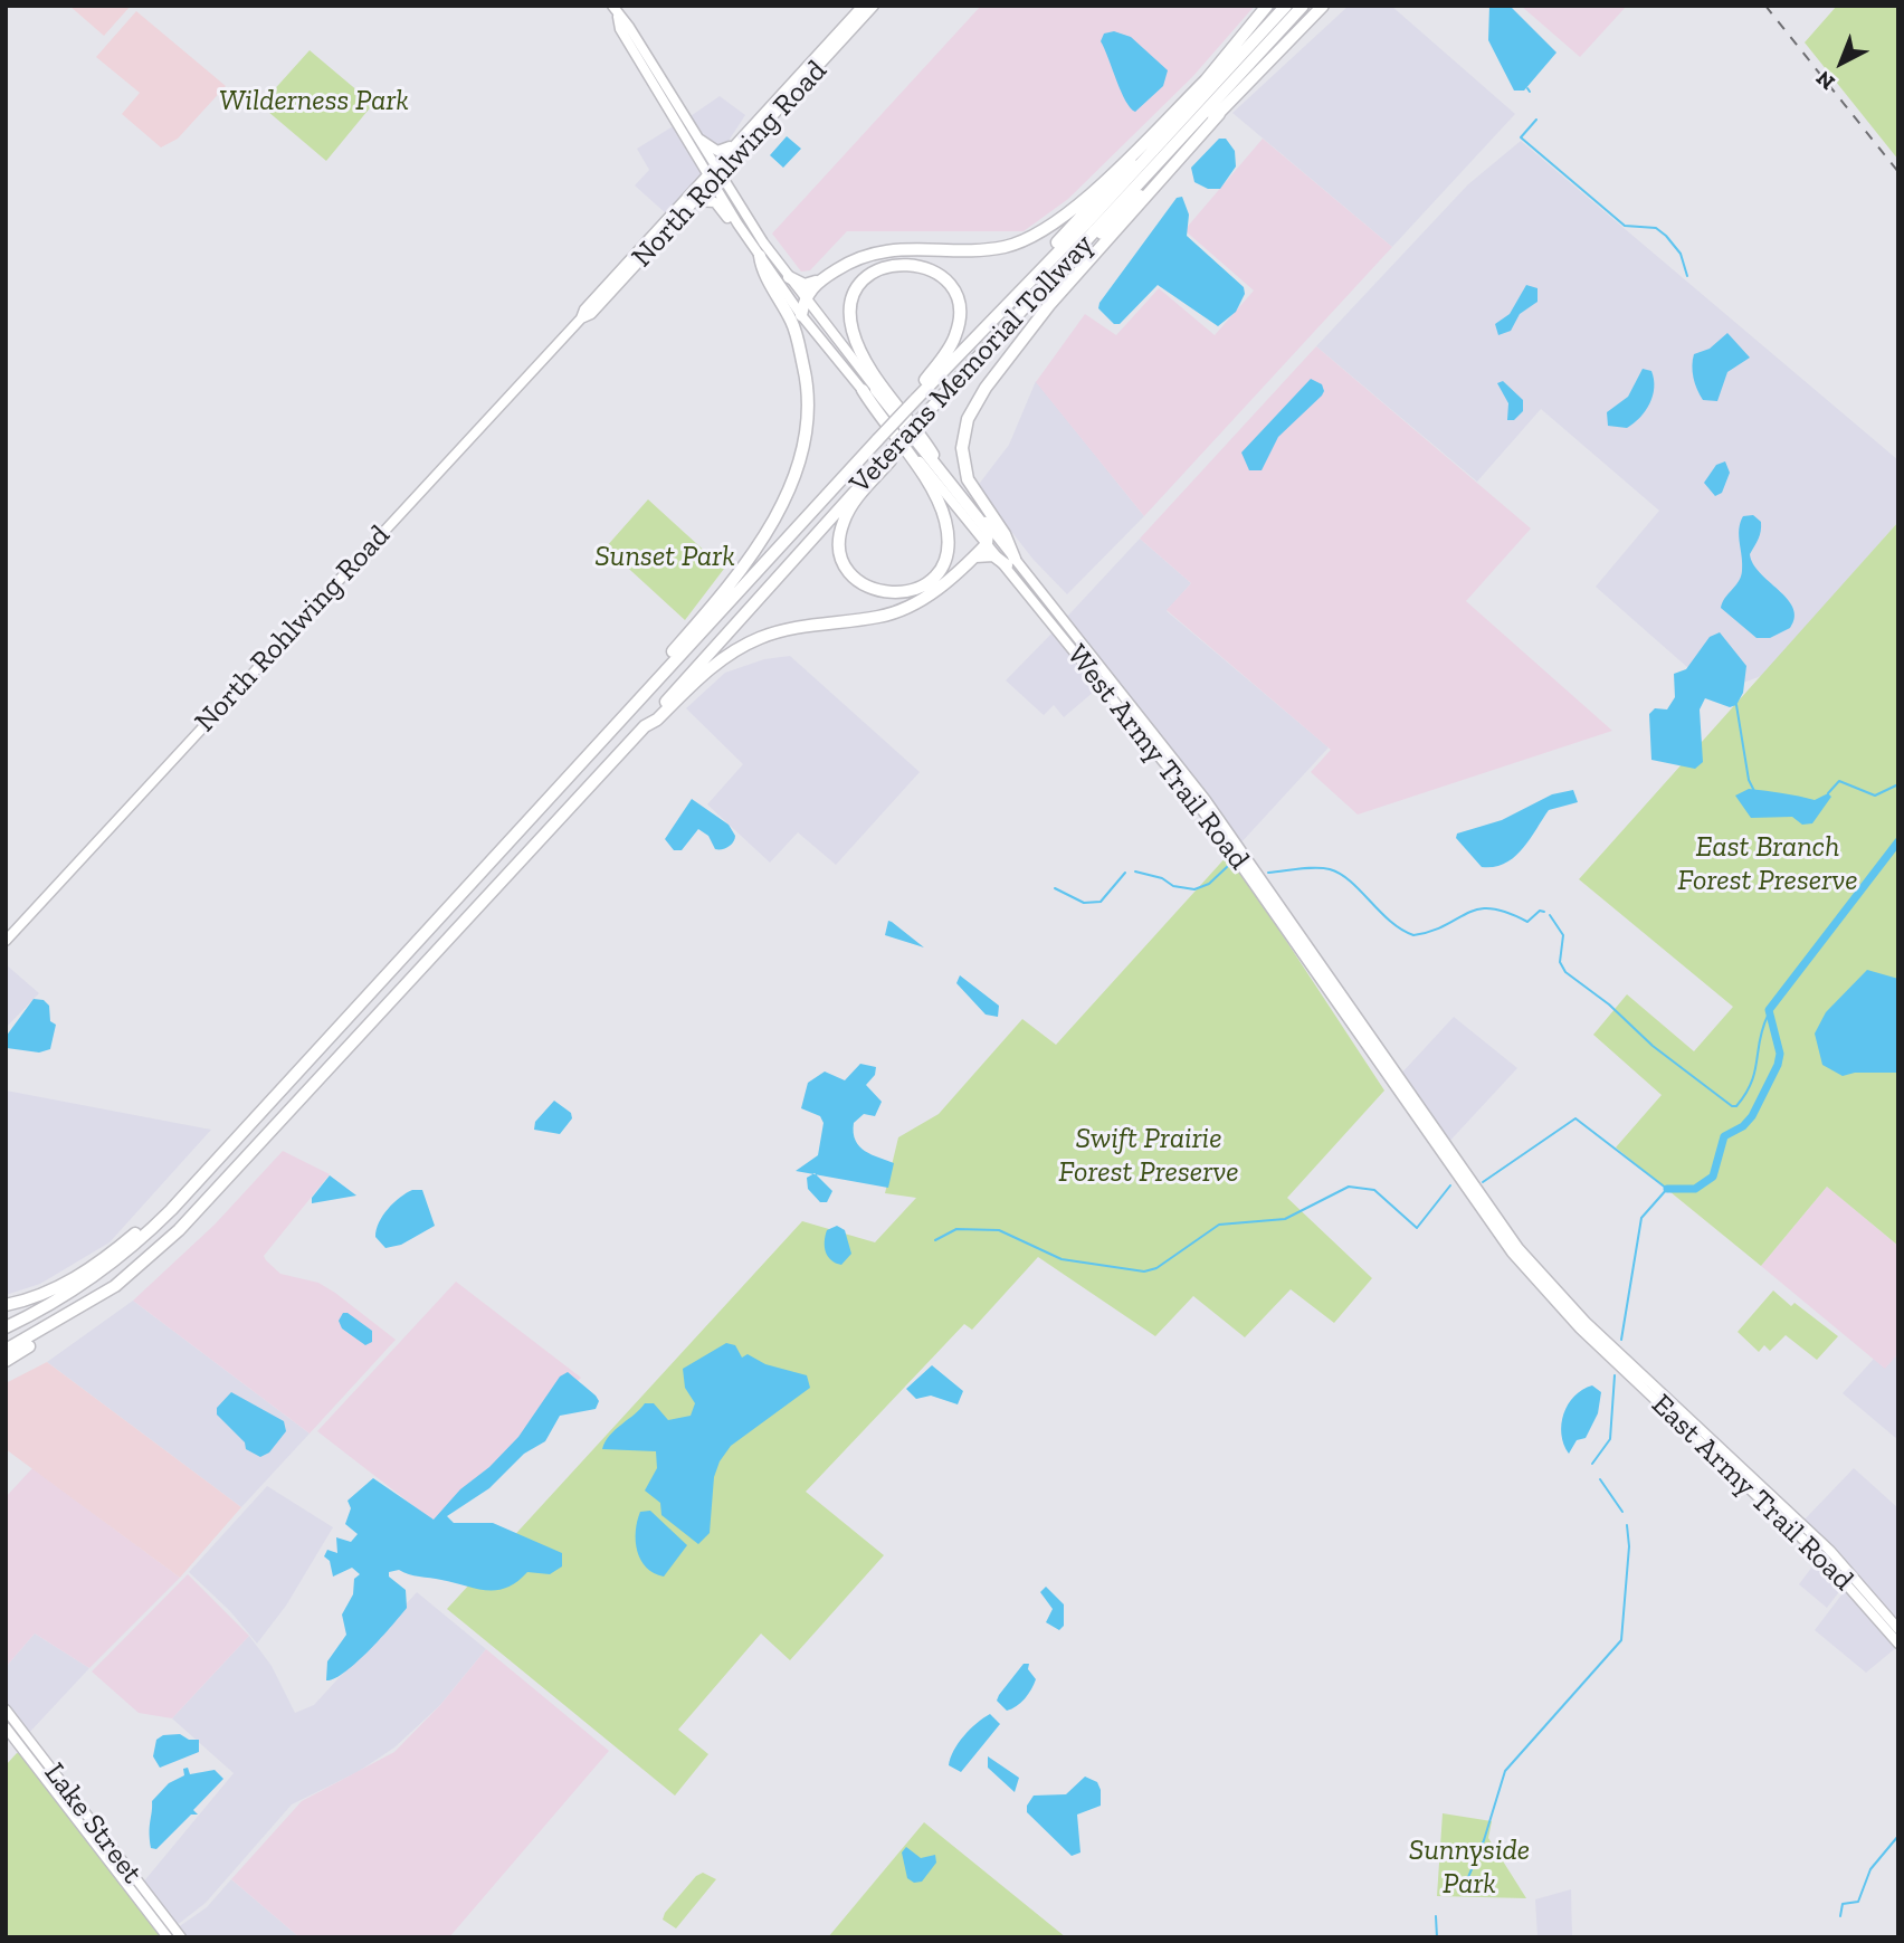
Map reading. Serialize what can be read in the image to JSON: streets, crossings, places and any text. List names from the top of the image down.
{
  "streets": {
    "highway": ["Veterans Memorial Tollway"],
    "main road": [
      "North Rohlwing Road",
      "West Army Trail Road",
      "East Army Trail Road",
      "Lake Street"
    ]
  },
  "crossings": [
    ["North Rohlwing Road", "West Army Trail Road"],
    ["West Army Trail Road", "East Army Trail Road"]
  ],
  "parks": [
    "Wilderness Park",
    "Sunset Park",
    "East Branch Forest Preserve",
    "Swift Prairie Forest Preserve",
    "Sunnyside Park"
  ],
  "north": "bottom left"
}
